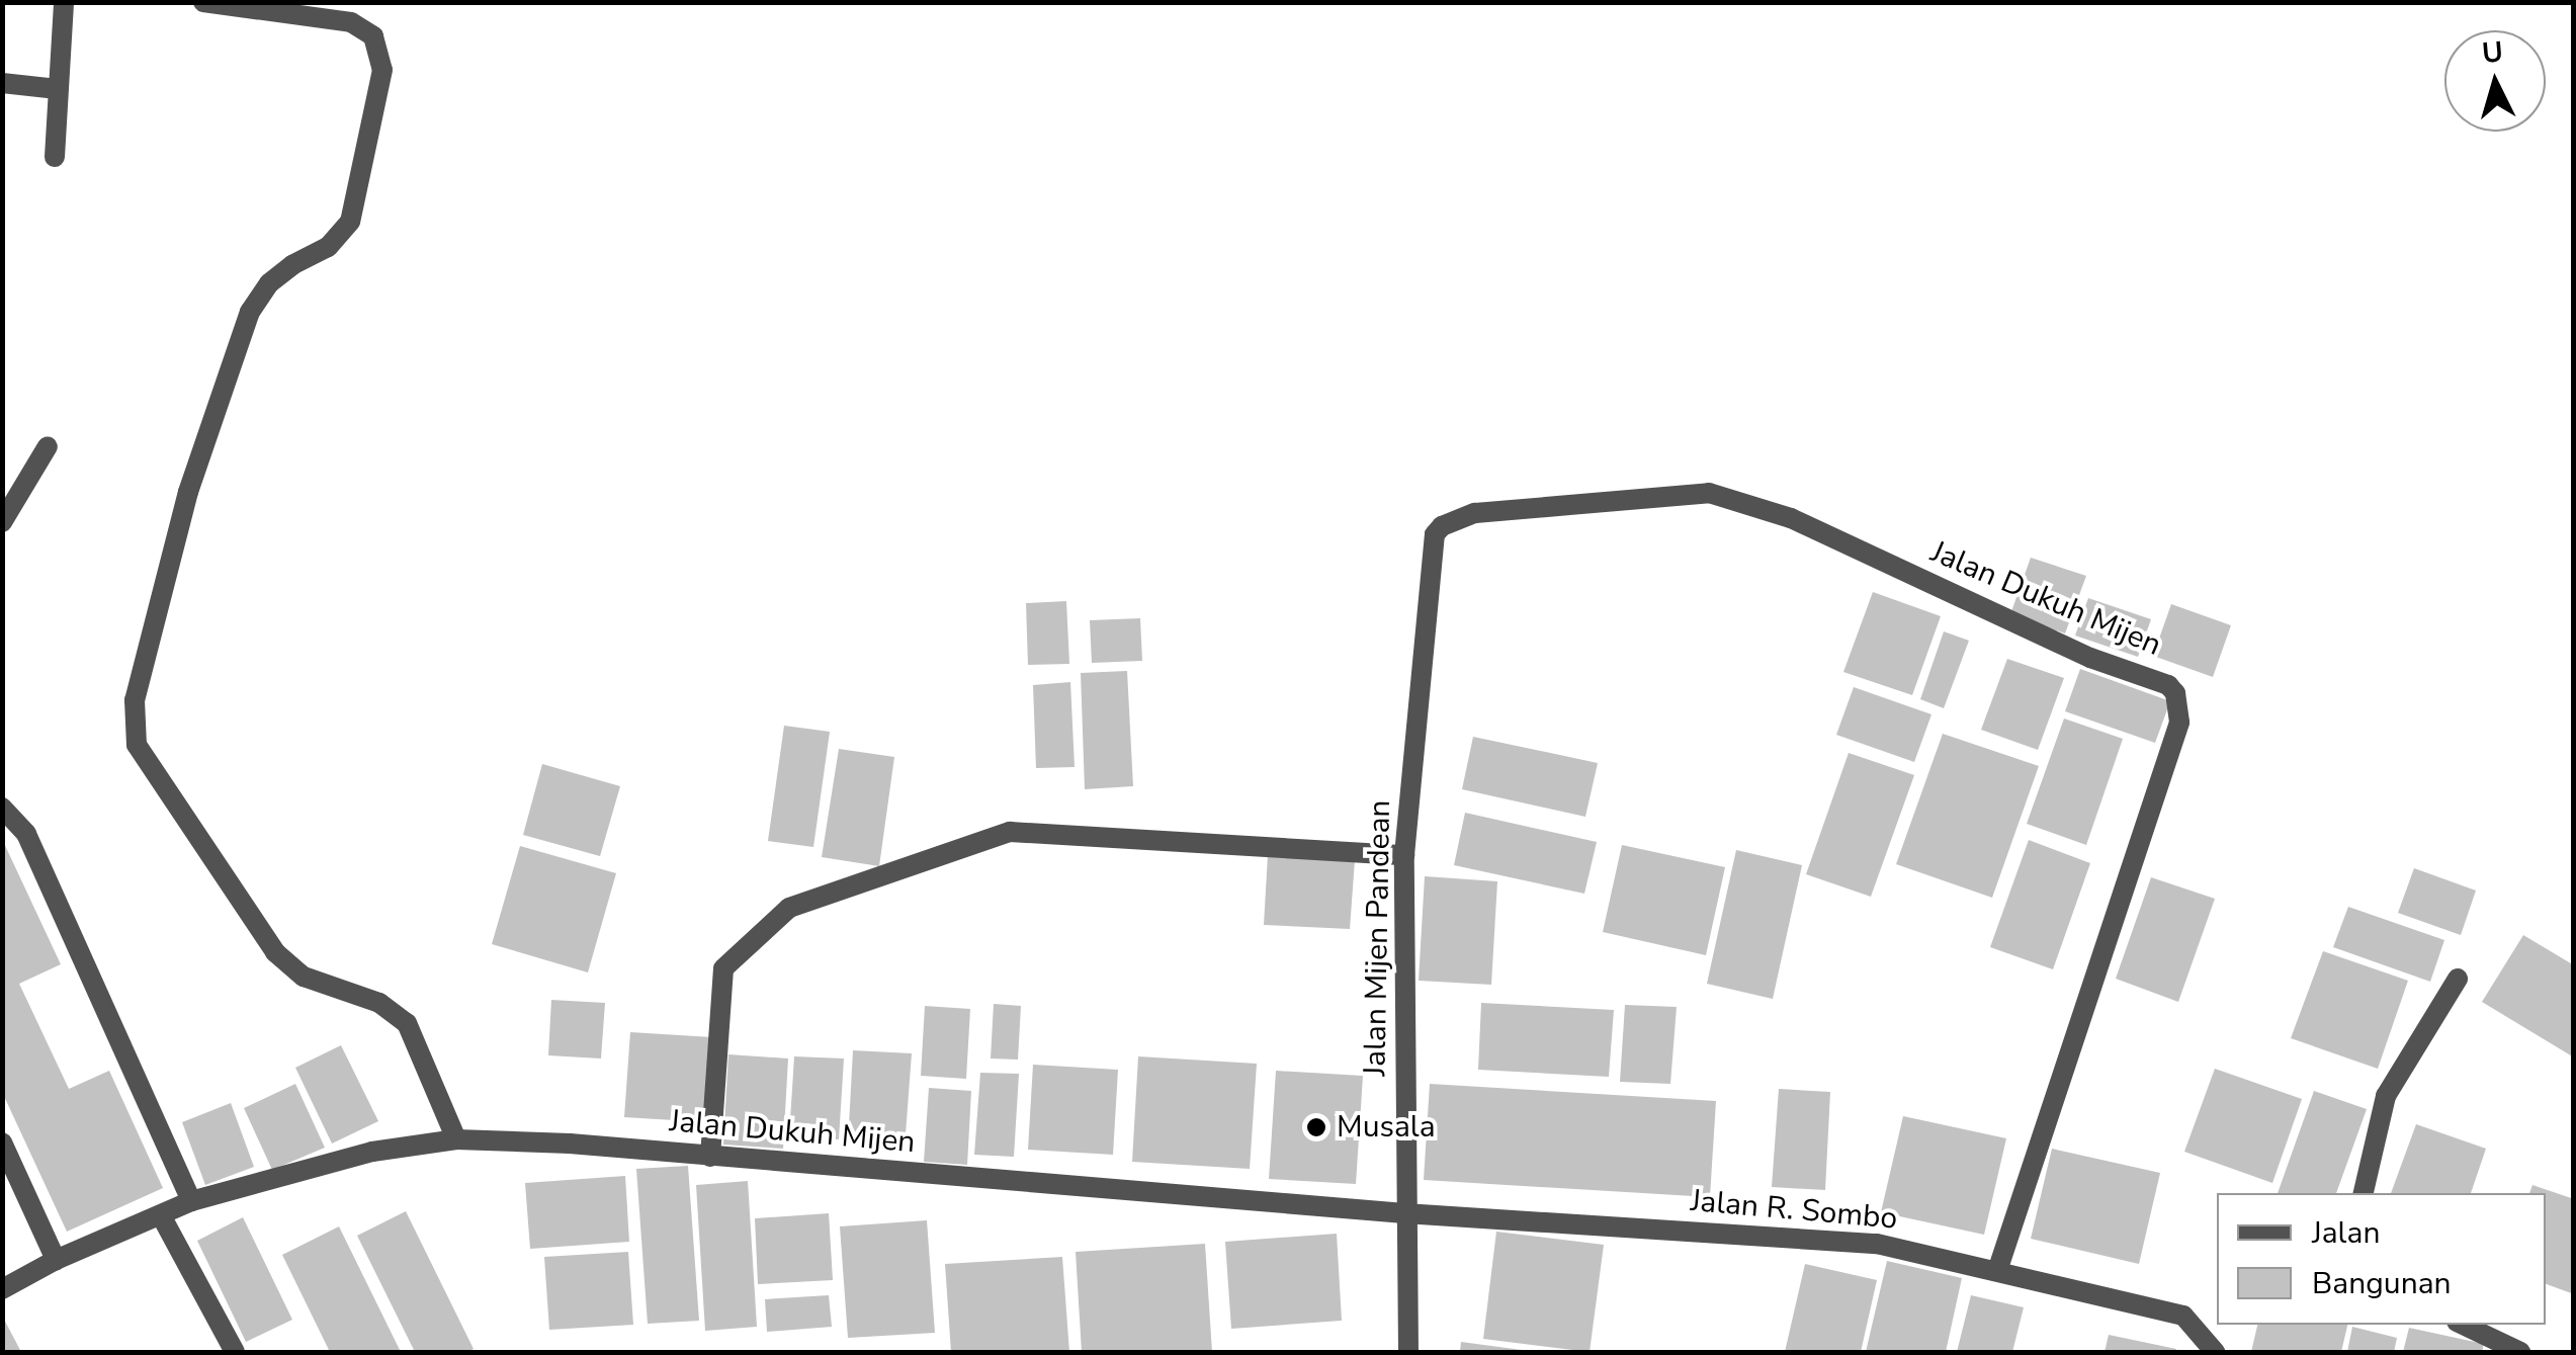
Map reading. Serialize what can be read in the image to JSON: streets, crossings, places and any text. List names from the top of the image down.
{
  "streets": {
    "street": ["Jalan Dukuh Mijen", "Jalan Mijen Pandean", "Jalan R. Sombo"]
  },
  "crossings": [
    ["Jalan Dukuh Mijen", "Jalan Mijen Pandean"],
    ["Jalan Dukuh Mijen", "Jalan R. Sombo"],
    ["Jalan Mijen Pandean", "Jalan R. Sombo"]
  ],
  "places": ["Musala"],
  "legend": ["Jalan", "Bangunan"],
  "north": "top"
}
